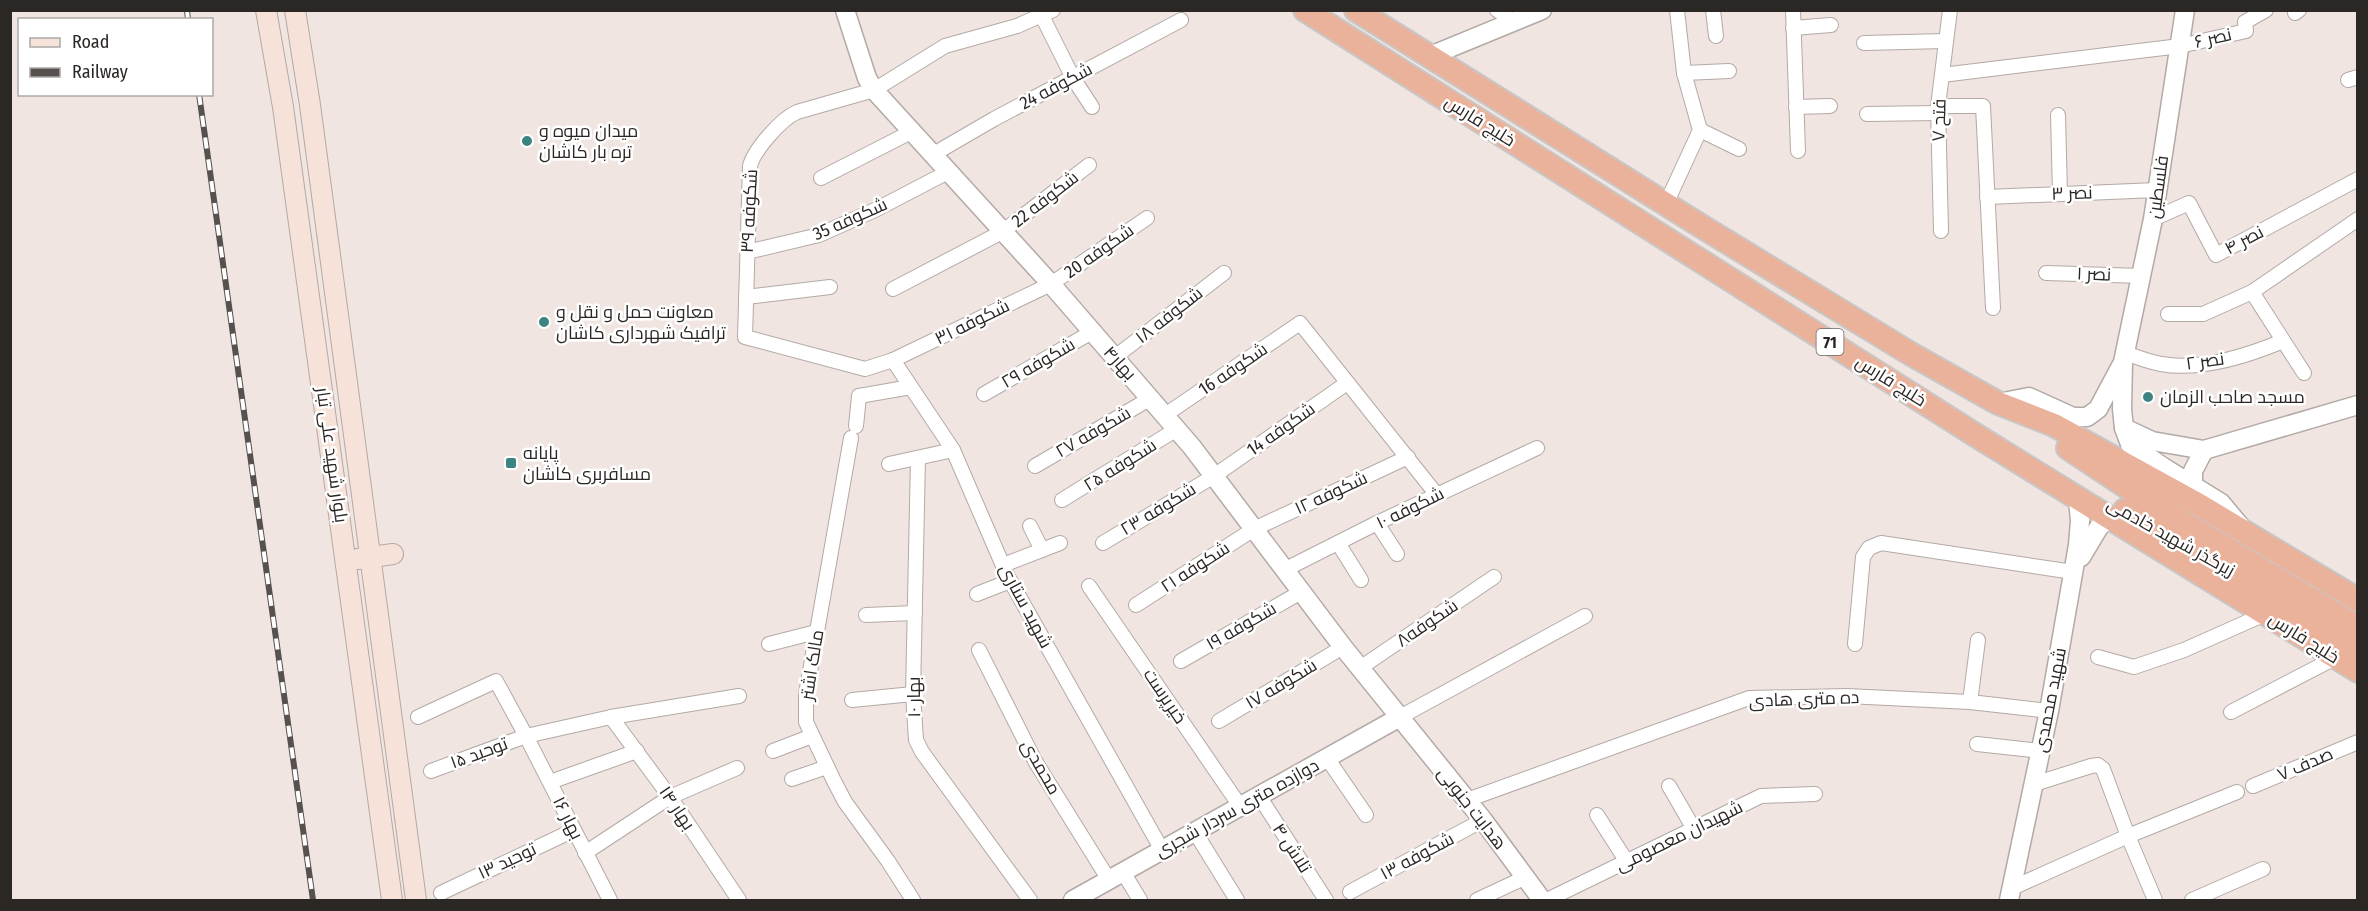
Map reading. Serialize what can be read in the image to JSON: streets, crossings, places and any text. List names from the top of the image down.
{
  "streets": {
    "highway": ["خلیج فارس", "71", "زیرگذر شهید خادمی"],
    "main road": ["بلوار شهید علی تبار"],
    "street": [
      "نصر ۶",
      "شکوفه 24",
      "فتح ۷",
      "فلسطین",
      "نصر ۳",
      "شکوفه 22",
      "شکوفه ۳۹",
      "شکوفه 35",
      "نصر ۴",
      "شکوفه 20",
      "نصر ۱",
      "شکوفه ۱۸",
      "شکوفه ۳۱",
      "نصر ۲",
      "شکوفه ۲۹",
      "بهار۴",
      "شکوفه 16",
      "شکوفه 14",
      "شکوفه ۲۷",
      "شکوفه ۲۵",
      "شکوفه ۱۲",
      "شکوفه ۱۰",
      "شکوفه ۲۳",
      "شکوفه ۲۱",
      "شهید ستاری",
      "شکوفه۸",
      "شکوفه ۱۹",
      "مالک اشتر",
      "شکوفه ۱۷",
      "خیرپرست",
      "بهار ۱۰",
      "ده متری هادی",
      "شهید محمدی",
      "توحید ۱۵",
      "صدف ۷",
      "محمدی",
      "بهار ۱۴",
      "دوازده متری سردار شجری",
      "هدایت جنوبی",
      "بهار ۱۶",
      "شهیدان معصومی",
      "تلاش ۴",
      "شکوفه ۱۳",
      "توحید ۱۳"
    ]
  },
  "crossings": [
    ["نصر ۶", "فتح ۷"],
    ["نصر ۶", "فلسطین"],
    ["شکوفه 24", "بهار۴"],
    ["خلیج فارس", "فلسطین"],
    ["خلیج فارس", "زیرگذر شهید خادمی"],
    ["خلیج فارس", "شهید محمدی"],
    ["فلسطین", "نصر ۳"],
    ["فلسطین", "نصر ۴"],
    ["فلسطین", "نصر ۱"],
    ["فلسطین", "نصر ۲"],
    ["فلسطین", "زیرگذر شهید خادمی"],
    ["شکوفه 22", "بهار۴"],
    ["شکوفه ۳۹", "شکوفه 35"],
    ["شکوفه ۳۹", "شکوفه ۳۱"],
    ["شکوفه ۳۹", "بهار۴"],
    ["شکوفه 35", "بهار۴"],
    ["شکوفه 20", "شکوفه ۳۱"],
    ["شکوفه 20", "بهار۴"],
    ["شکوفه ۱۸", "بهار۴"],
    ["شکوفه ۳۱", "بهار۴"],
    ["شکوفه ۳۱", "شهید ستاری"],
    ["شکوفه ۲۹", "بهار۴"],
    ["بهار۴", "شکوفه 16"],
    ["بهار۴", "شکوفه 14"],
    ["بهار۴", "شکوفه ۲۷"],
    ["بهار۴", "شکوفه ۲۵"],
    ["بهار۴", "شکوفه ۱۲"],
    ["بهار۴", "شکوفه ۱۰"],
    ["بهار۴", "شکوفه ۲۳"],
    ["بهار۴", "شکوفه ۲۱"],
    ["بهار۴", "شکوفه۸"],
    ["بهار۴", "شکوفه ۱۹"],
    ["بهار۴", "شکوفه ۱۷"],
    ["بهار۴", "دوازده متری سردار شجری"],
    ["بهار۴", "هدایت جنوبی"],
    ["شکوفه 16", "شکوفه 14"],
    ["شکوفه 16", "شکوفه ۲۵"],
    ["شکوفه 14", "شکوفه ۲۳"],
    ["شکوفه ۱۲", "شکوفه ۲۱"],
    ["شهید ستاری", "مالک اشتر"],
    ["شهید ستاری", "دوازده متری سردار شجری"],
    ["خیرپرست", "دوازده متری سردار شجری"],
    ["ده متری هادی", "شهید محمدی"],
    ["ده متری هادی", "هدایت جنوبی"],
    ["توحید ۱۵", "بهار ۱۴"],
    ["توحید ۱۵", "بهار ۱۶"],
    ["محمدی", "دوازده متری سردار شجری"],
    ["دوازده متری سردار شجری", "هدایت جنوبی"],
    ["دوازده متری سردار شجری", "تلاش ۴"],
    ["هدایت جنوبی", "شکوفه ۱۳"],
    ["بهار ۱۶", "توحید ۱۳"]
  ],
  "places": {
    "other": ["میدان میوه و تره بار کاشان", "معاونت حمل و نقل و ترافیک شهرداری کاشان", "مسجد صاحب الزمان"],
    "transit": ["پایانه مسافربری کاشان"]
  },
  "legend": ["Road", "Railway"]
}
